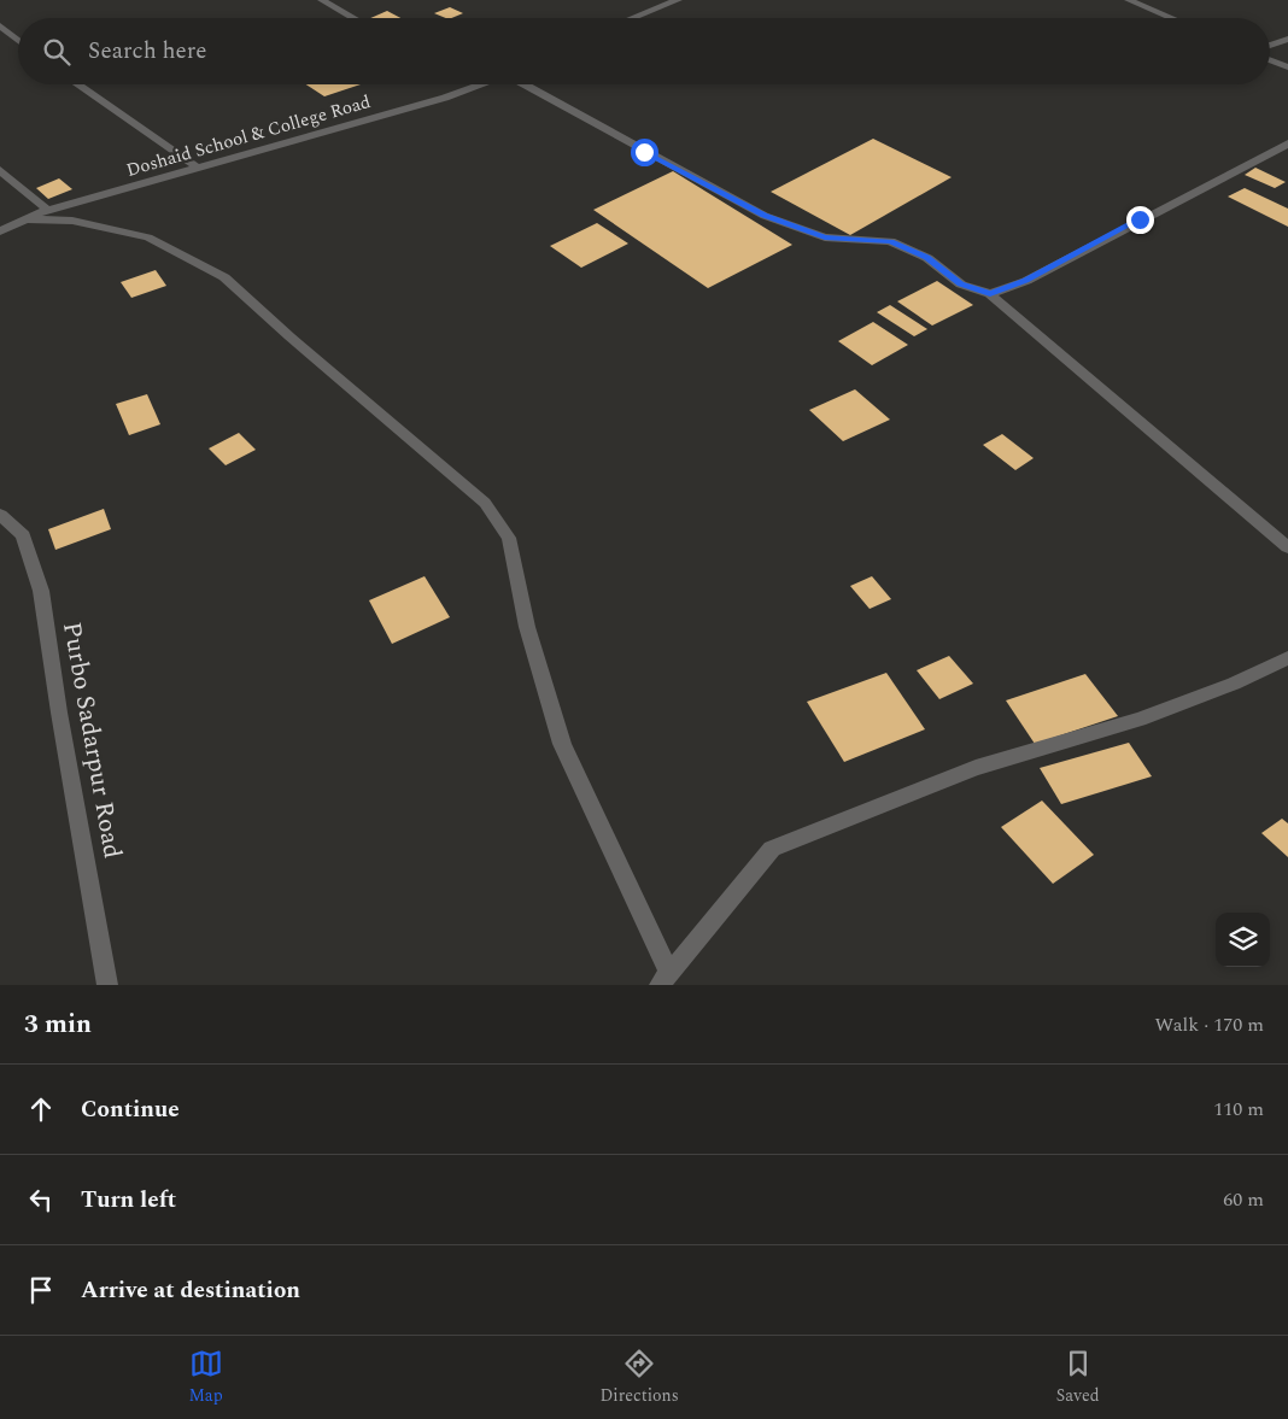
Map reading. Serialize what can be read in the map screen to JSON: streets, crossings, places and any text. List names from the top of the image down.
{
  "streets": {
    "street": ["Doshaid School & College Road", "Purbo Sadarpur Road"]
  },
  "page": {
    "search": "Search here",
    "heading": ["3 min", "Walk · 170 m"],
    "list": [
      ["Continue", "110 m"],
      ["Turn left", "60 m"],
      "Arrive at destination"
    ],
    "nav": ["Map", "Directions", "Saved"]
  }
}
